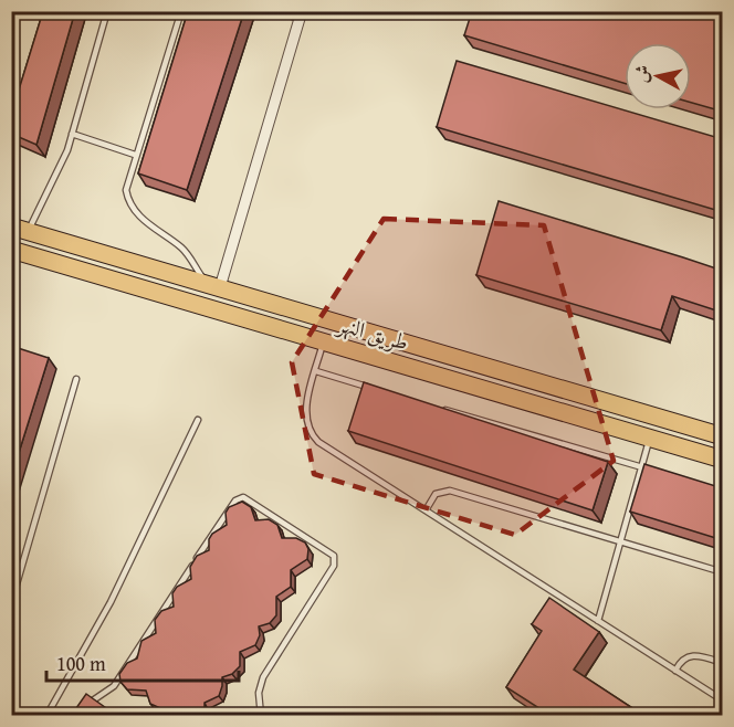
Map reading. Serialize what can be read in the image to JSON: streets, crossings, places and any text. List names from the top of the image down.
{
  "streets": {
    "main road": ["طريق النهر"]
  },
  "scale_bar": "100 m",
  "north": "left"
}
